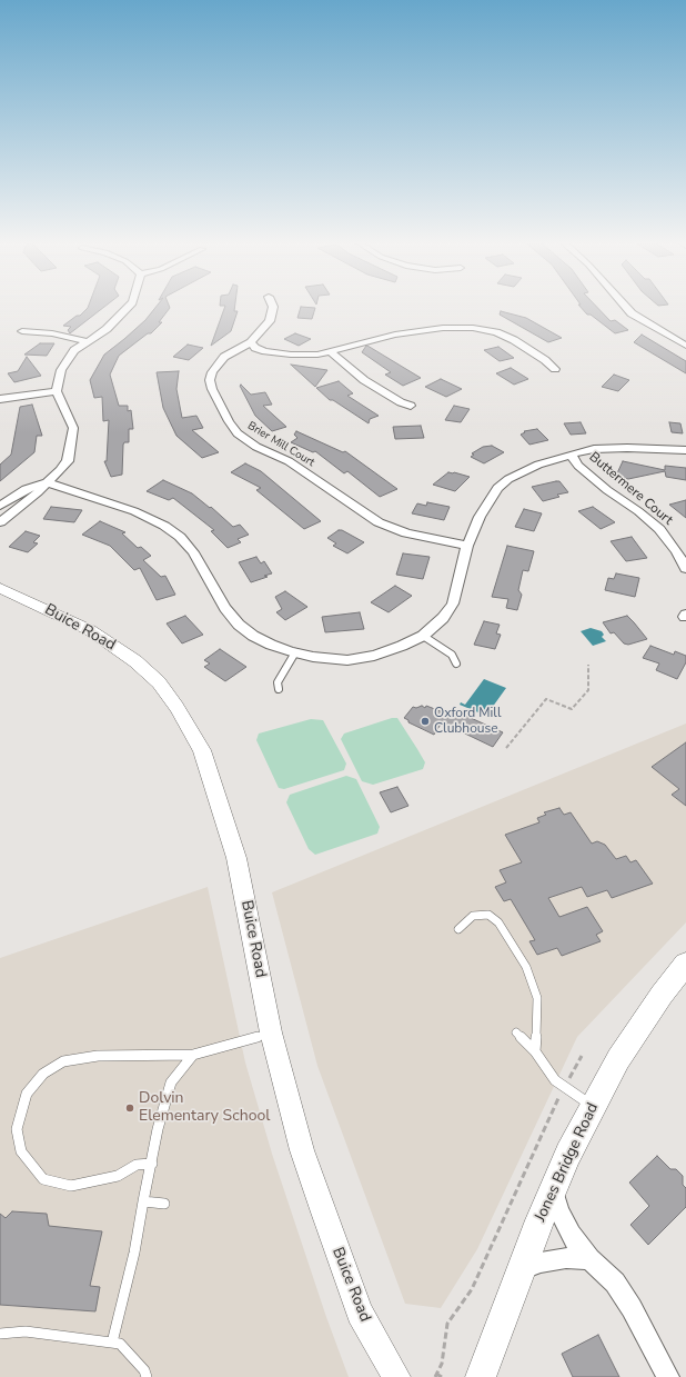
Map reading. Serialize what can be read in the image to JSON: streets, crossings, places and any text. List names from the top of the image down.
{
  "streets": {
    "main road": ["Jones Bridge Road"],
    "street": ["Brier Mill Court", "Buttermere Court", "Buice Road"]
  },
  "places": ["Oxford Mill Clubhouse", "Dolvin Elementary School"]
}
